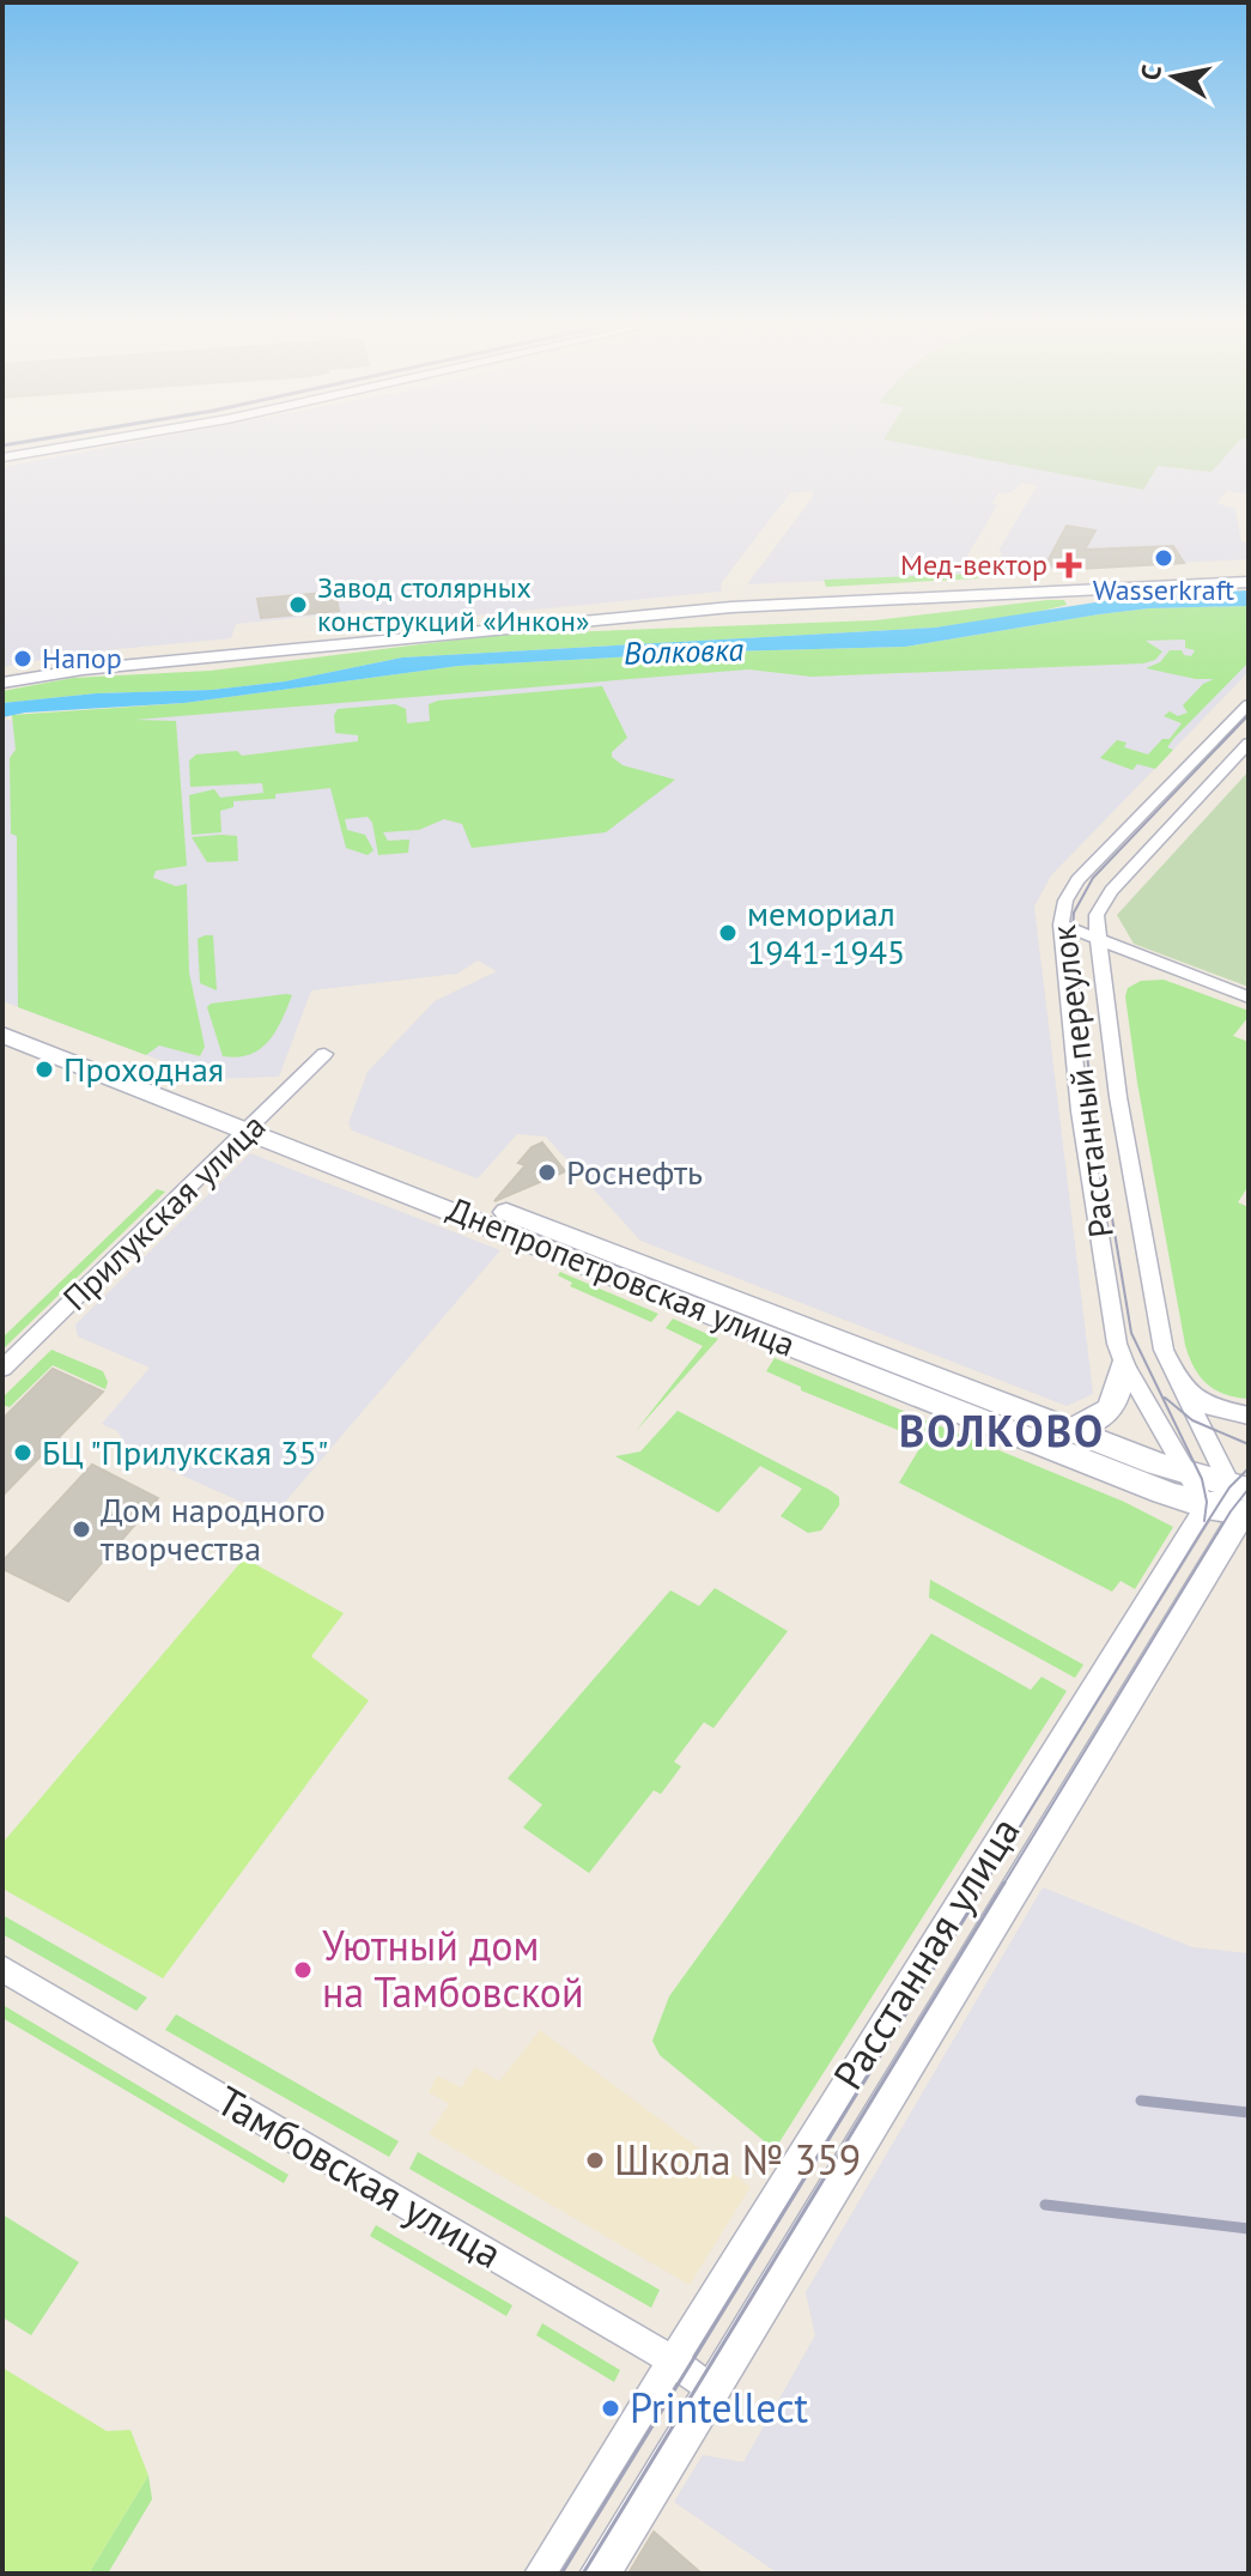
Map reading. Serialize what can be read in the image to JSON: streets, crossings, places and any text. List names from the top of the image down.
{
  "streets": {
    "main road": ["Днепропетровская улица"],
    "street": [
      "Расстанный переулок",
      "Прилукская улица",
      "Расстанная улица",
      "Тамбовская улица"
    ]
  },
  "crossings": [
    ["Расстанный переулок", "Днепропетровская улица"],
    ["Расстанный переулок", "Расстанная улица"],
    ["Прилукская улица", "Днепропетровская улица"],
    ["Днепропетровская улица", "Расстанная улица"],
    ["Расстанная улица", "Тамбовская улица"]
  ],
  "districts": ["ВОЛКОВО"],
  "water": ["Волковка"],
  "places": {
    "other": [
      "Wasserkraft",
      "Завод столярных конструкций «Инкон»",
      "Напор",
      "мемориал 1941-1945",
      "Проходная",
      "Роснефть",
      "БЦ \"Прилукская 35\"",
      "Дом народного творчества",
      "Уютный дом на Тамбовской",
      "Школа № 359",
      "Printellect"
    ],
    "health": ["Мед-вектор"]
  },
  "north": "left"
}
